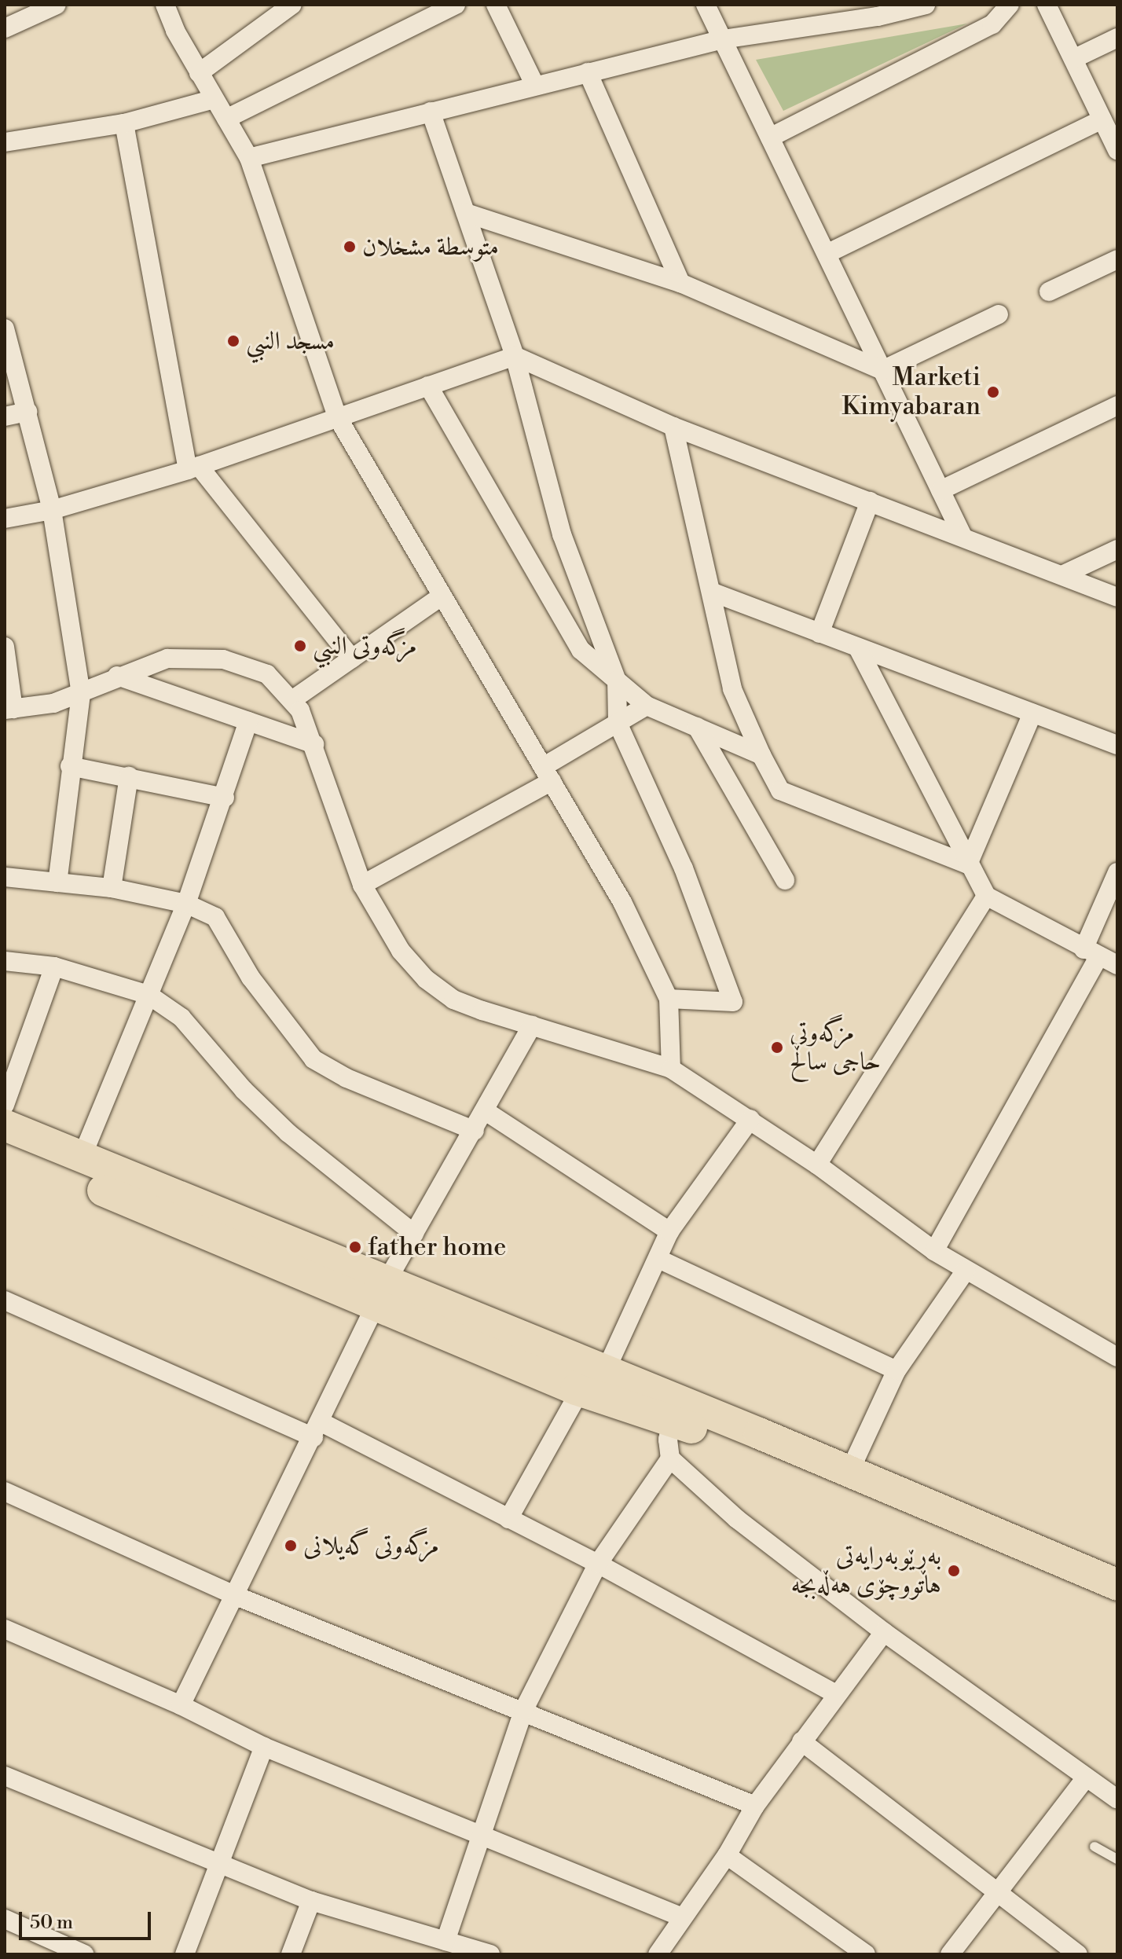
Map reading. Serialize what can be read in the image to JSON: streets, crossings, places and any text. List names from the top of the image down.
{
  "places": [
    "متوسطة مشخلان",
    "مسجد النبي",
    "Marketi Kimyabaran",
    "مزگەوتی النبي",
    "مزگەوتی حاجی ساڵح",
    "father home",
    "مزگەوتی گەیلانی",
    "بەڕێوبەرایەتی هاتووچۆی هەڵەبجە"
  ],
  "scale_bar": "50 m"
}
